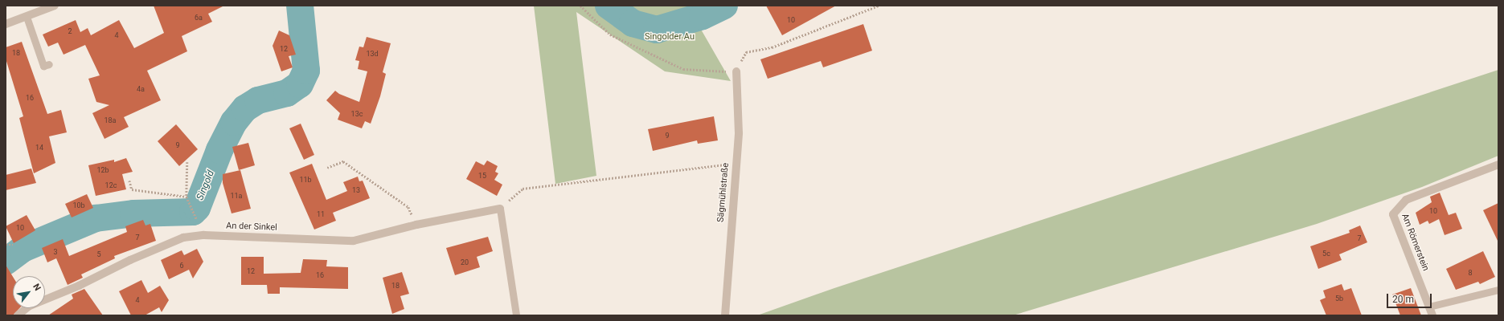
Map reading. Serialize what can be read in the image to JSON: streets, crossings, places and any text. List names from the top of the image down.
{
  "streets": {
    "street": ["Sägmühlstraße", "An der Sinkel", "Am Römerstein"]
  },
  "water": ["Singold"],
  "parks": ["Singolder Au"],
  "house_numbers": [
    "6a",
    "10",
    "2",
    "4",
    "12",
    "18",
    "13d",
    "4a",
    "16",
    "13c",
    "18a",
    "9",
    "9",
    "14",
    "12b",
    "15",
    "11b",
    "12c",
    "13",
    "11a",
    "10b",
    "10",
    "11",
    "10",
    "7",
    "7",
    "3",
    "5c",
    "5",
    "20",
    "6",
    "12",
    "8",
    "16",
    "18",
    "5b",
    "4"
  ],
  "scale_bar": "20 m",
  "north": "top right"
}
